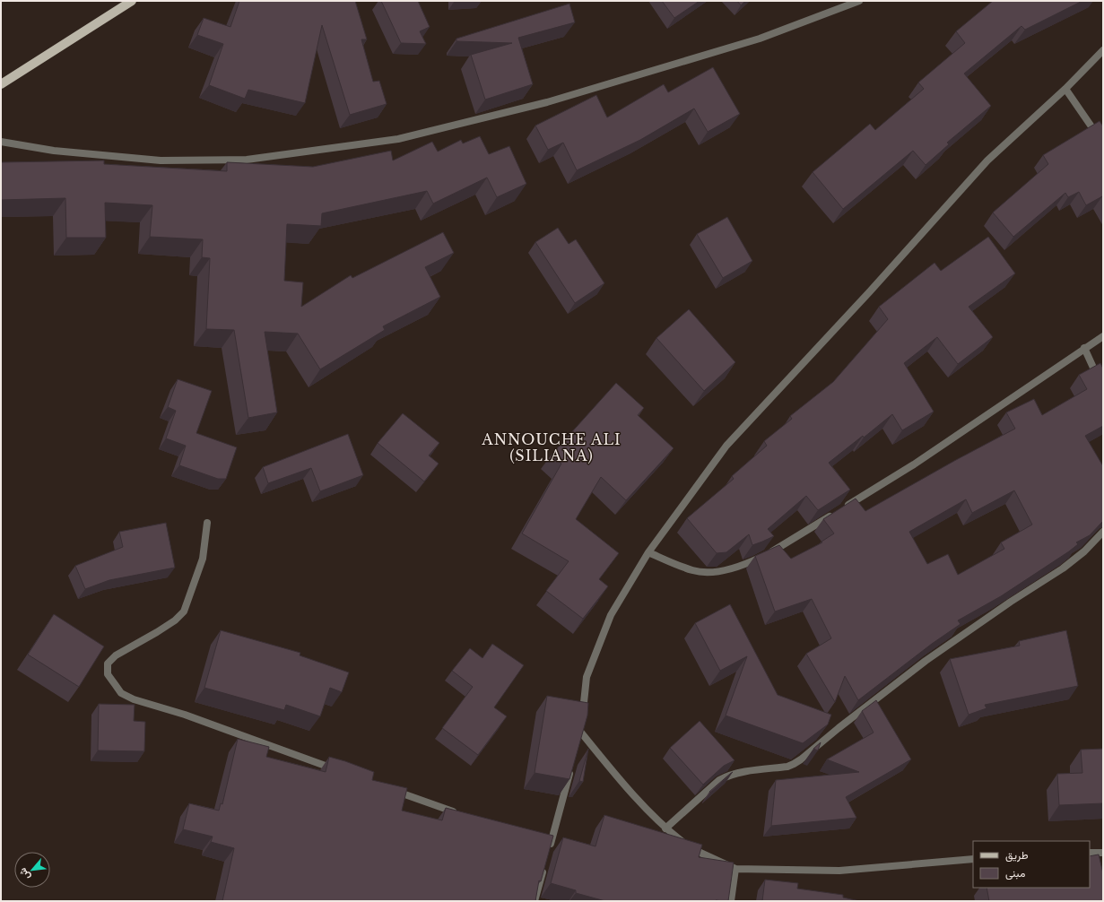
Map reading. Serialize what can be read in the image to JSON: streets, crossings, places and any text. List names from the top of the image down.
{
  "districts": ["ANNOUCHE ALI (SILIANA)"],
  "legend": ["طريق", "مبنى"],
  "north": "bottom left"
}
